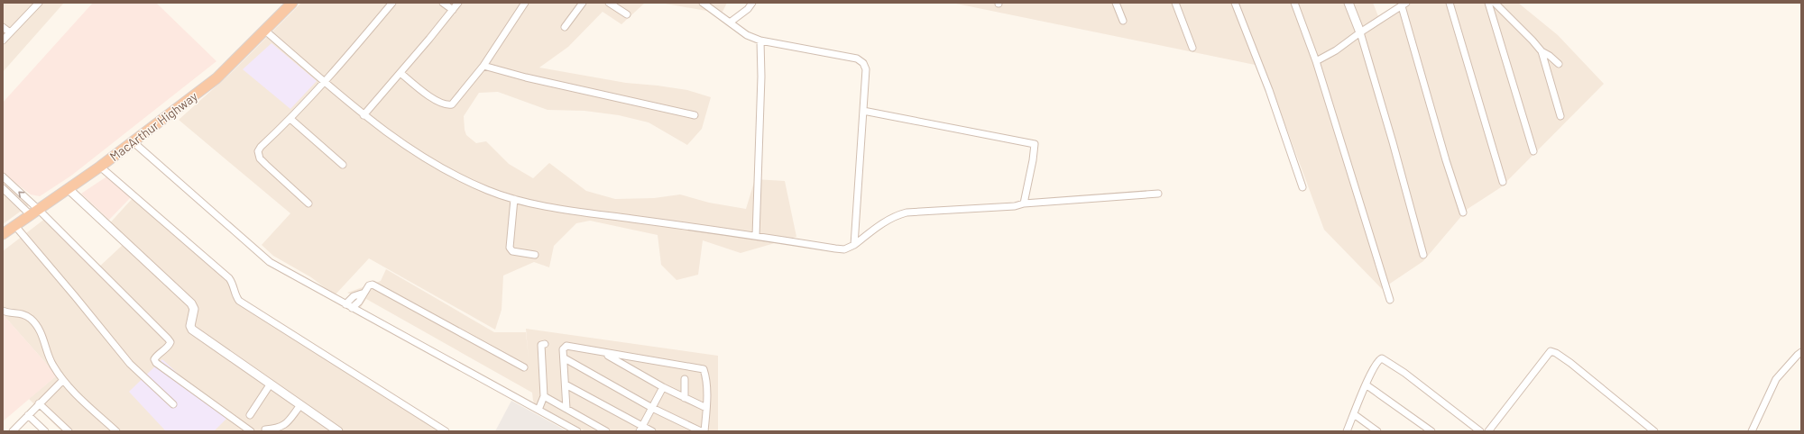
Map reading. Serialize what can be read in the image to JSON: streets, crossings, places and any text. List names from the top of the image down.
{
  "streets": {
    "highway": ["MacArthur Highway"]
  }
}
